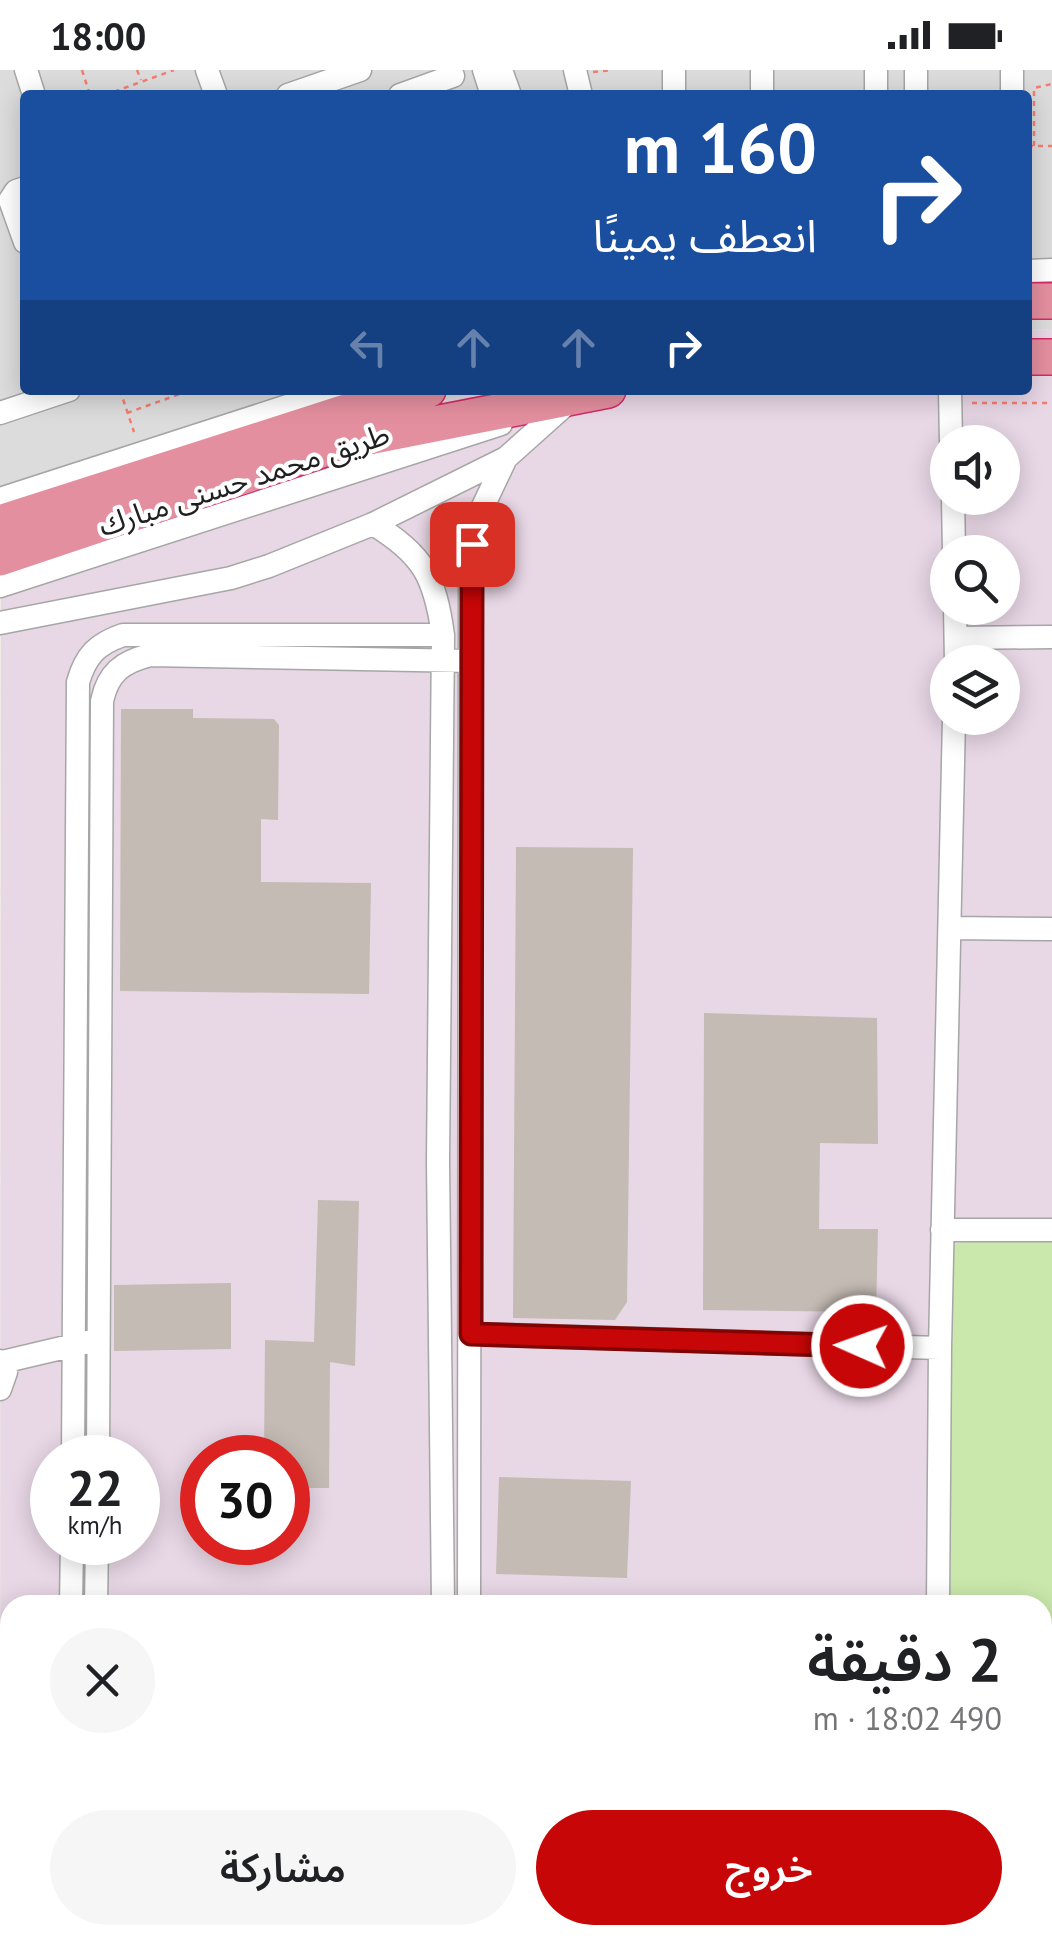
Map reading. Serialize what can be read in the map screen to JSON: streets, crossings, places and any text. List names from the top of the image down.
{
  "streets": {
    "highway": ["طريق محمد حسنى مبارك"]
  },
  "page": {
    "status": "18:00",
    "turn": ["160 m", "انعطف يمينًا"],
    "speed": "22 km/h",
    "limit": "30",
    "heading": ["2 دقيقة", "490 m · 18:02"],
    "buttons": ["خروج", "مشاركة"]
  }
}
